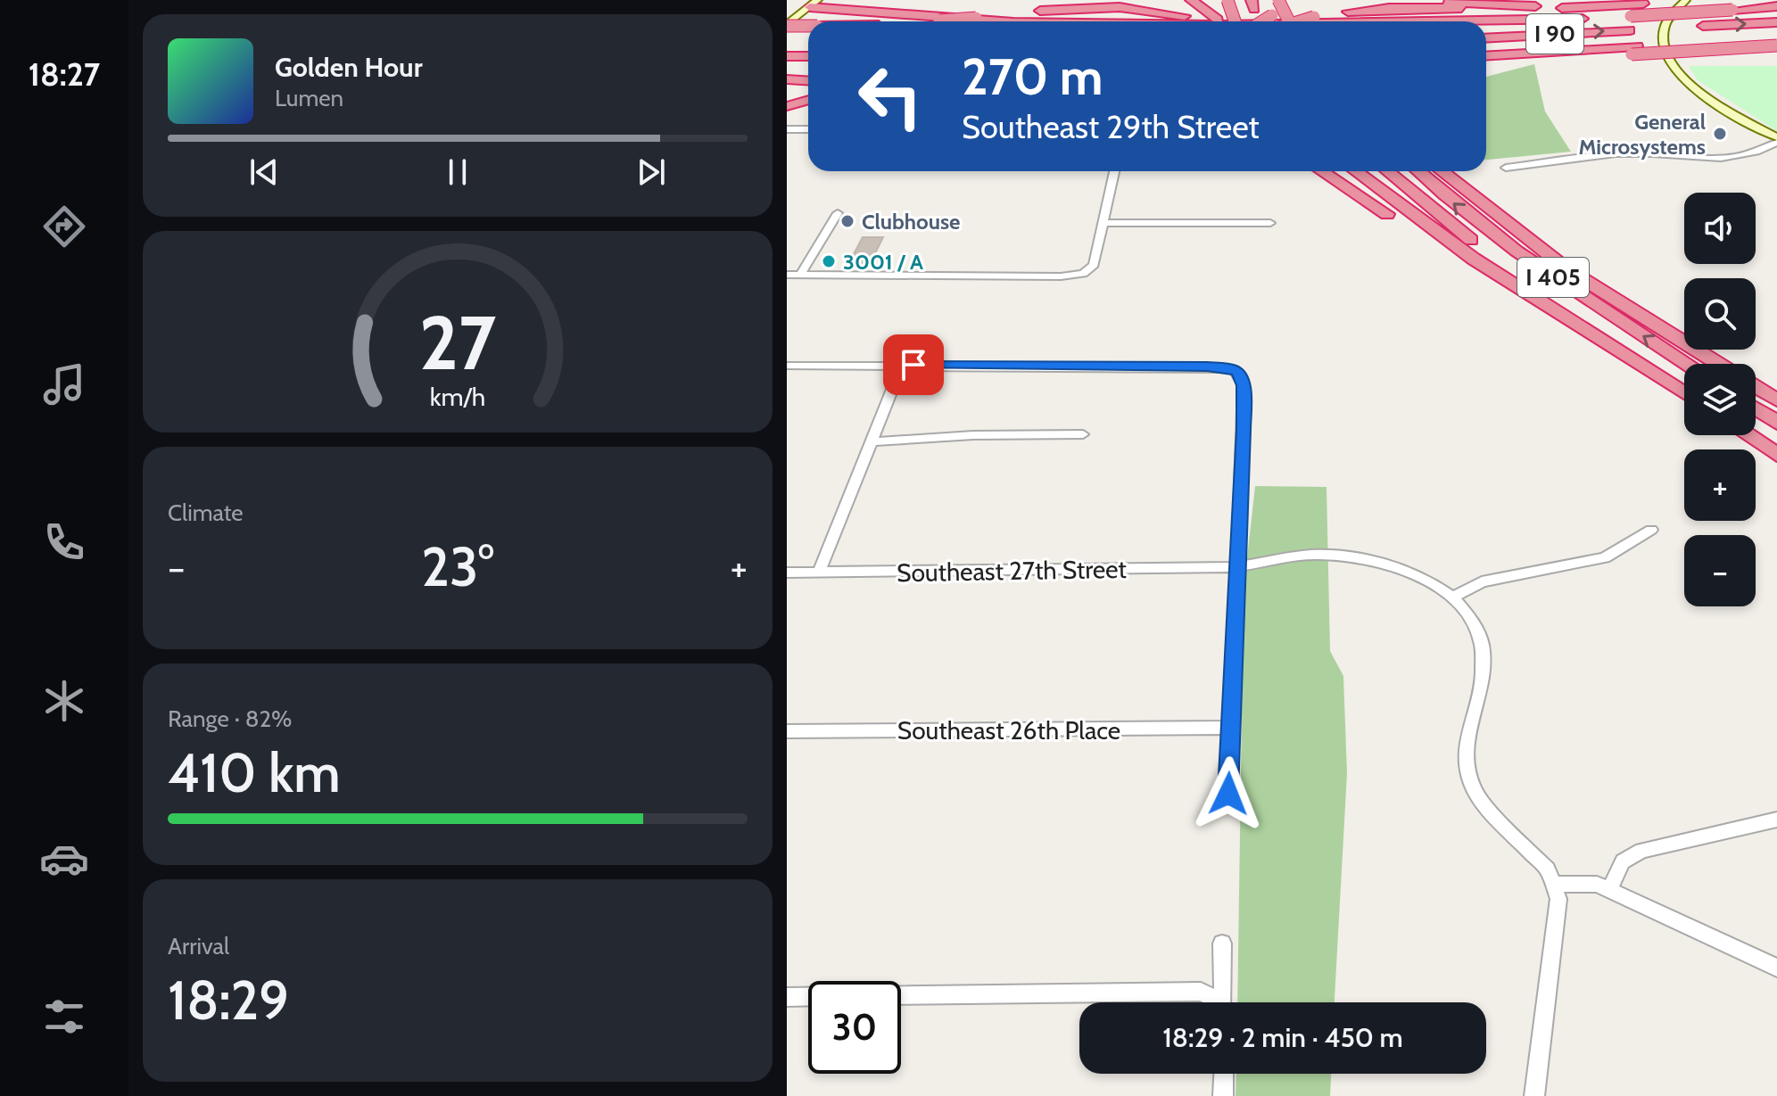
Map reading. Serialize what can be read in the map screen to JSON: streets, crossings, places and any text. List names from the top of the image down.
{
  "streets": {
    "highway": ["I 90", "I 405"],
    "street": ["Southeast 27th Street", "Southeast 26th Place"]
  },
  "places": ["General Microsystems", "Clubhouse", "3001 / A"],
  "page": {
    "tabs": "18:27",
    "turn": ["270 m", "Southeast 29th Street"],
    "song": ["Golden Hour", "Lumen"],
    "map_buttons": ["+", "−"],
    "tile": [
      "Climate",
      ["Range · 82%", "410 km"],
      ["Arrival", "18:29"]
    ],
    "heat": ["−", "23°", "+"],
    "limit": "30",
    "trip": "18:29 · 2 min · 450 m",
    "gauge": ["27", "km/h"]
  }
}
